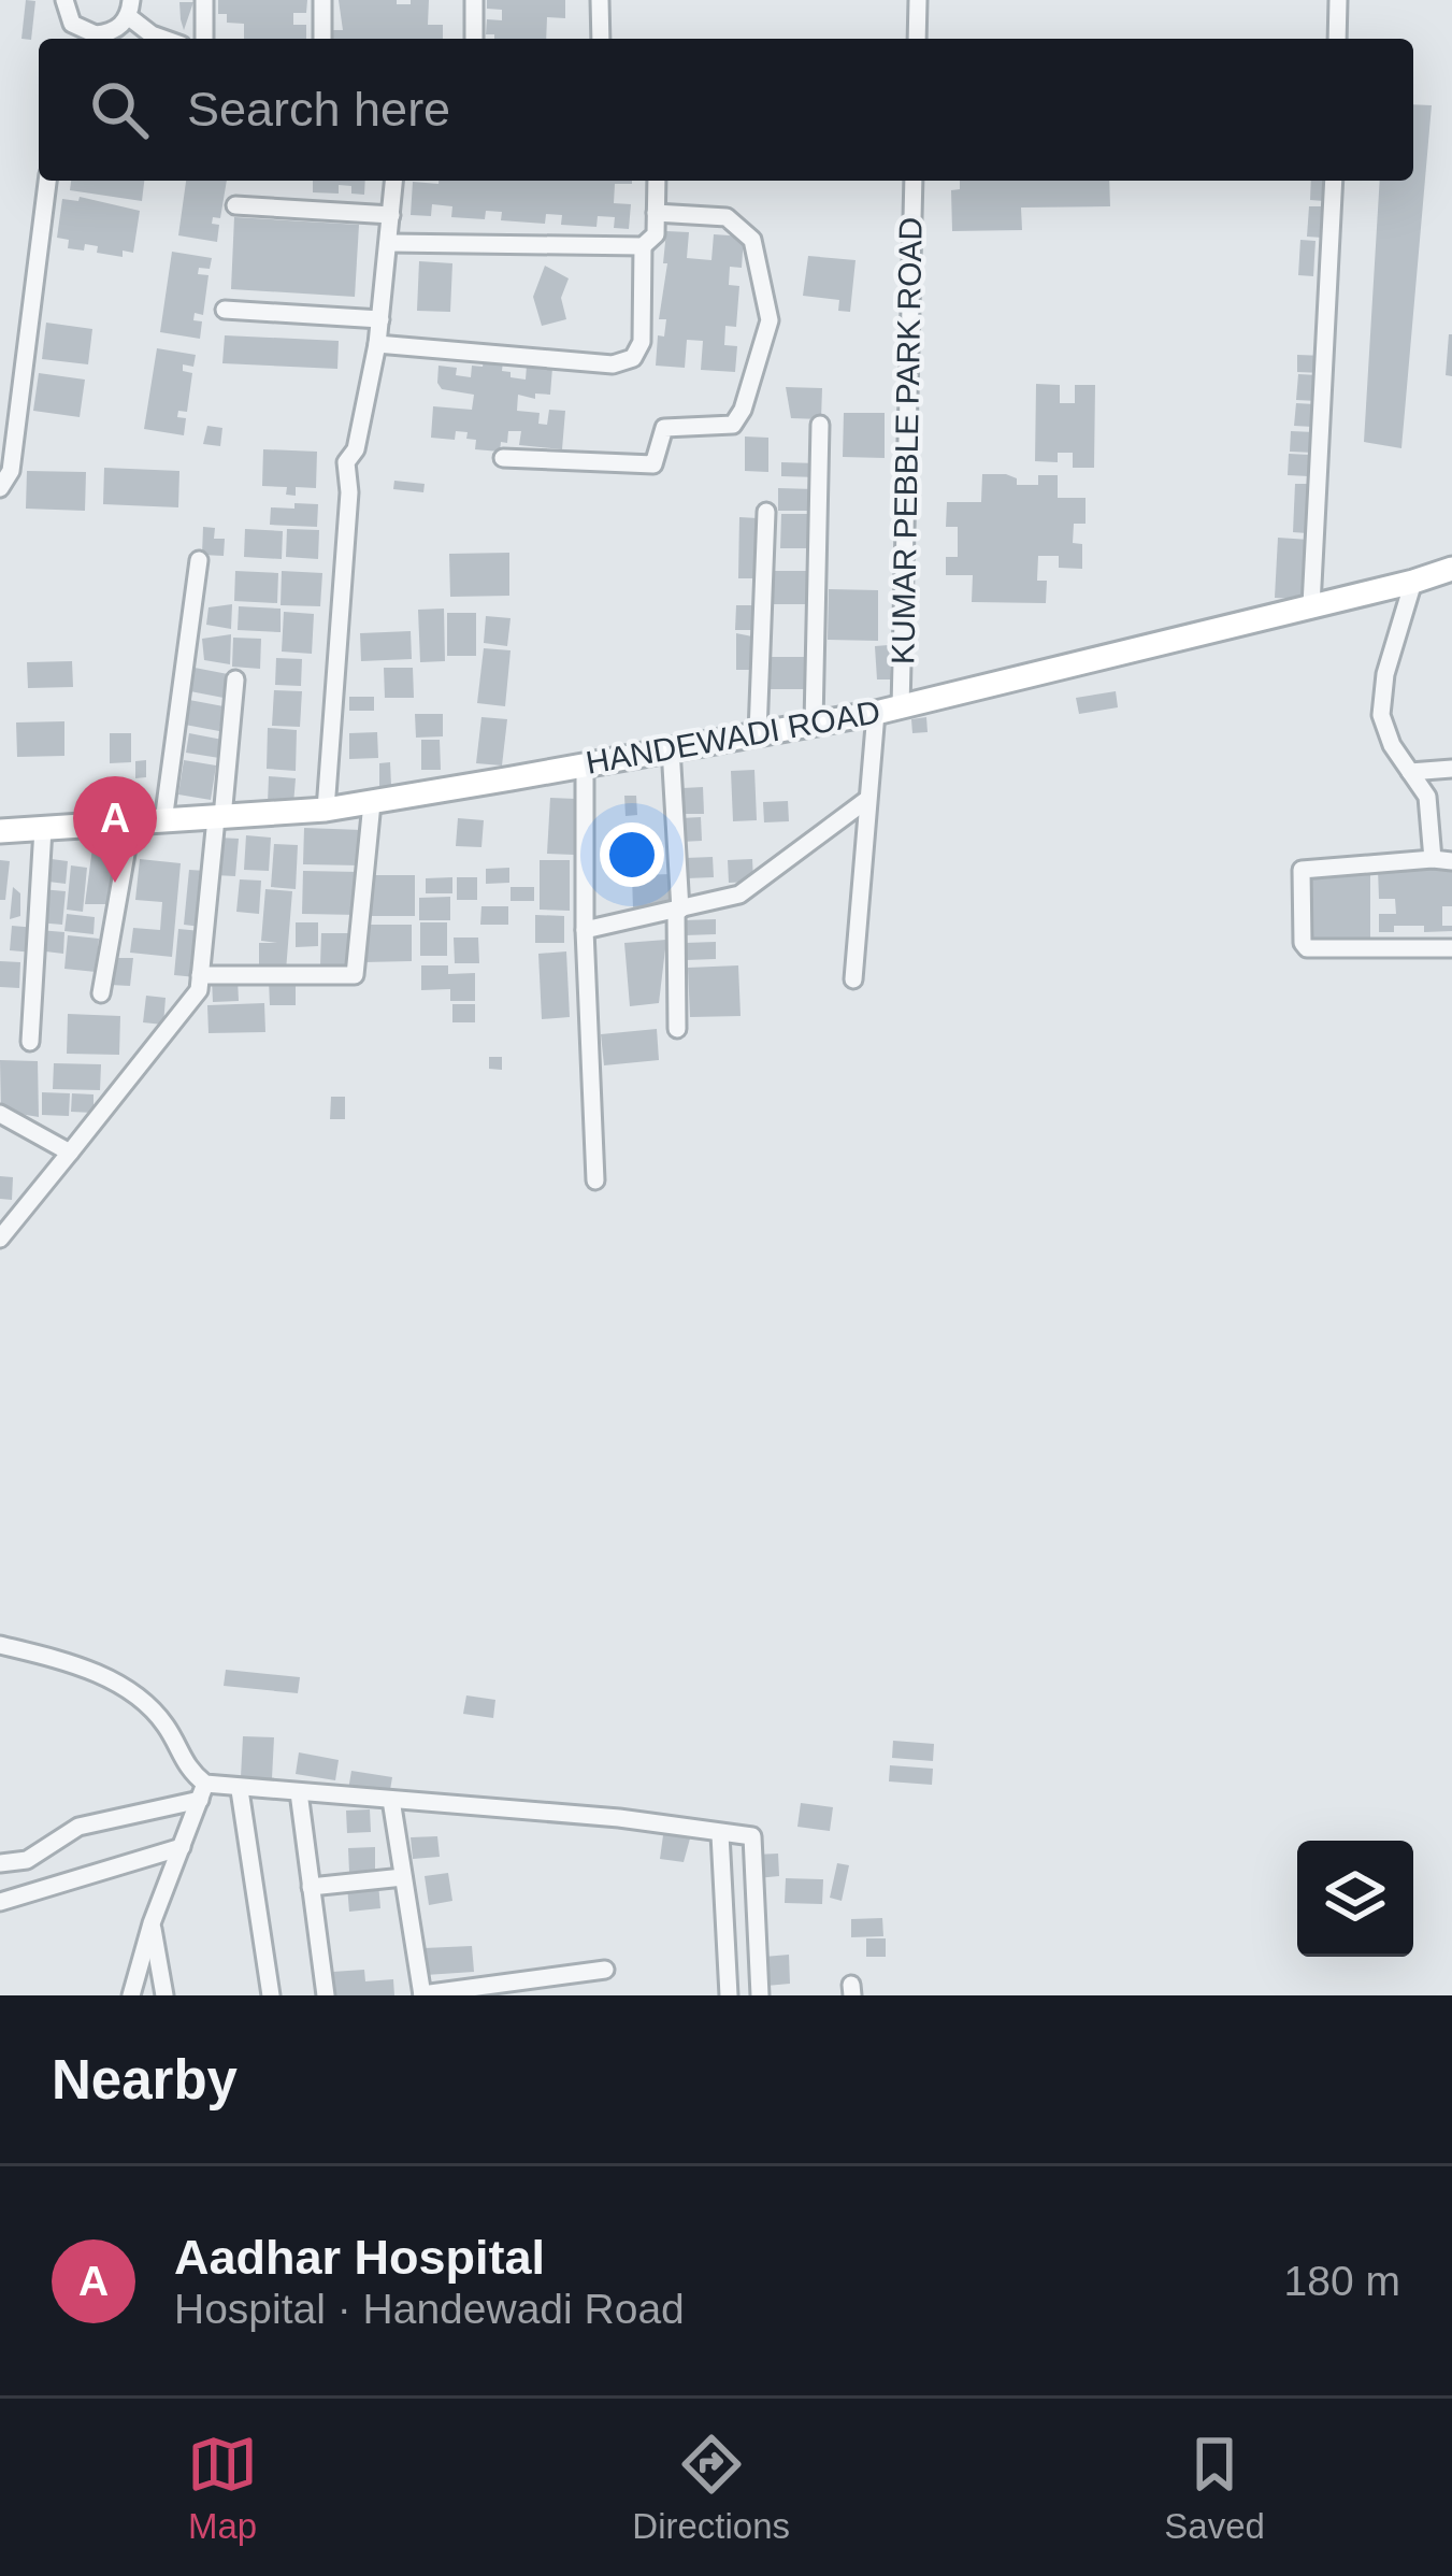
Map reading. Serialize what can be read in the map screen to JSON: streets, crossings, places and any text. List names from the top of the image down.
{
  "streets": {
    "main road": ["HANDEWADI ROAD"],
    "street": ["KUMAR PEBBLE PARK ROAD"]
  },
  "crossings": [
    ["KUMAR PEBBLE PARK ROAD", "HANDEWADI ROAD"]
  ],
  "page": {
    "search": "Search here",
    "pins": "A",
    "heading": "Nearby",
    "list": [
      {
        "mark": "A",
        "name": "Aadhar Hospital",
        "note": "Hospital · Handewadi Road",
        "value": "180 m"
      }
    ],
    "nav": ["Map", "Directions", "Saved"]
  }
}
